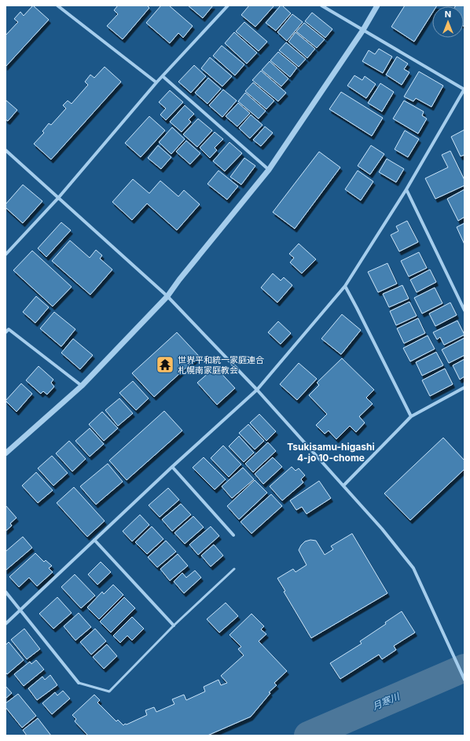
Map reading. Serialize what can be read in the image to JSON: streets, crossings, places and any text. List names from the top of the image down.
{
  "districts": ["Tsukisamu-higashi 4-jo 10-chome"],
  "water": ["月寒川"],
  "places": {
    "temple": ["世界平和統一家庭連合 札幌南家庭教会"]
  },
  "north": "top"
}
